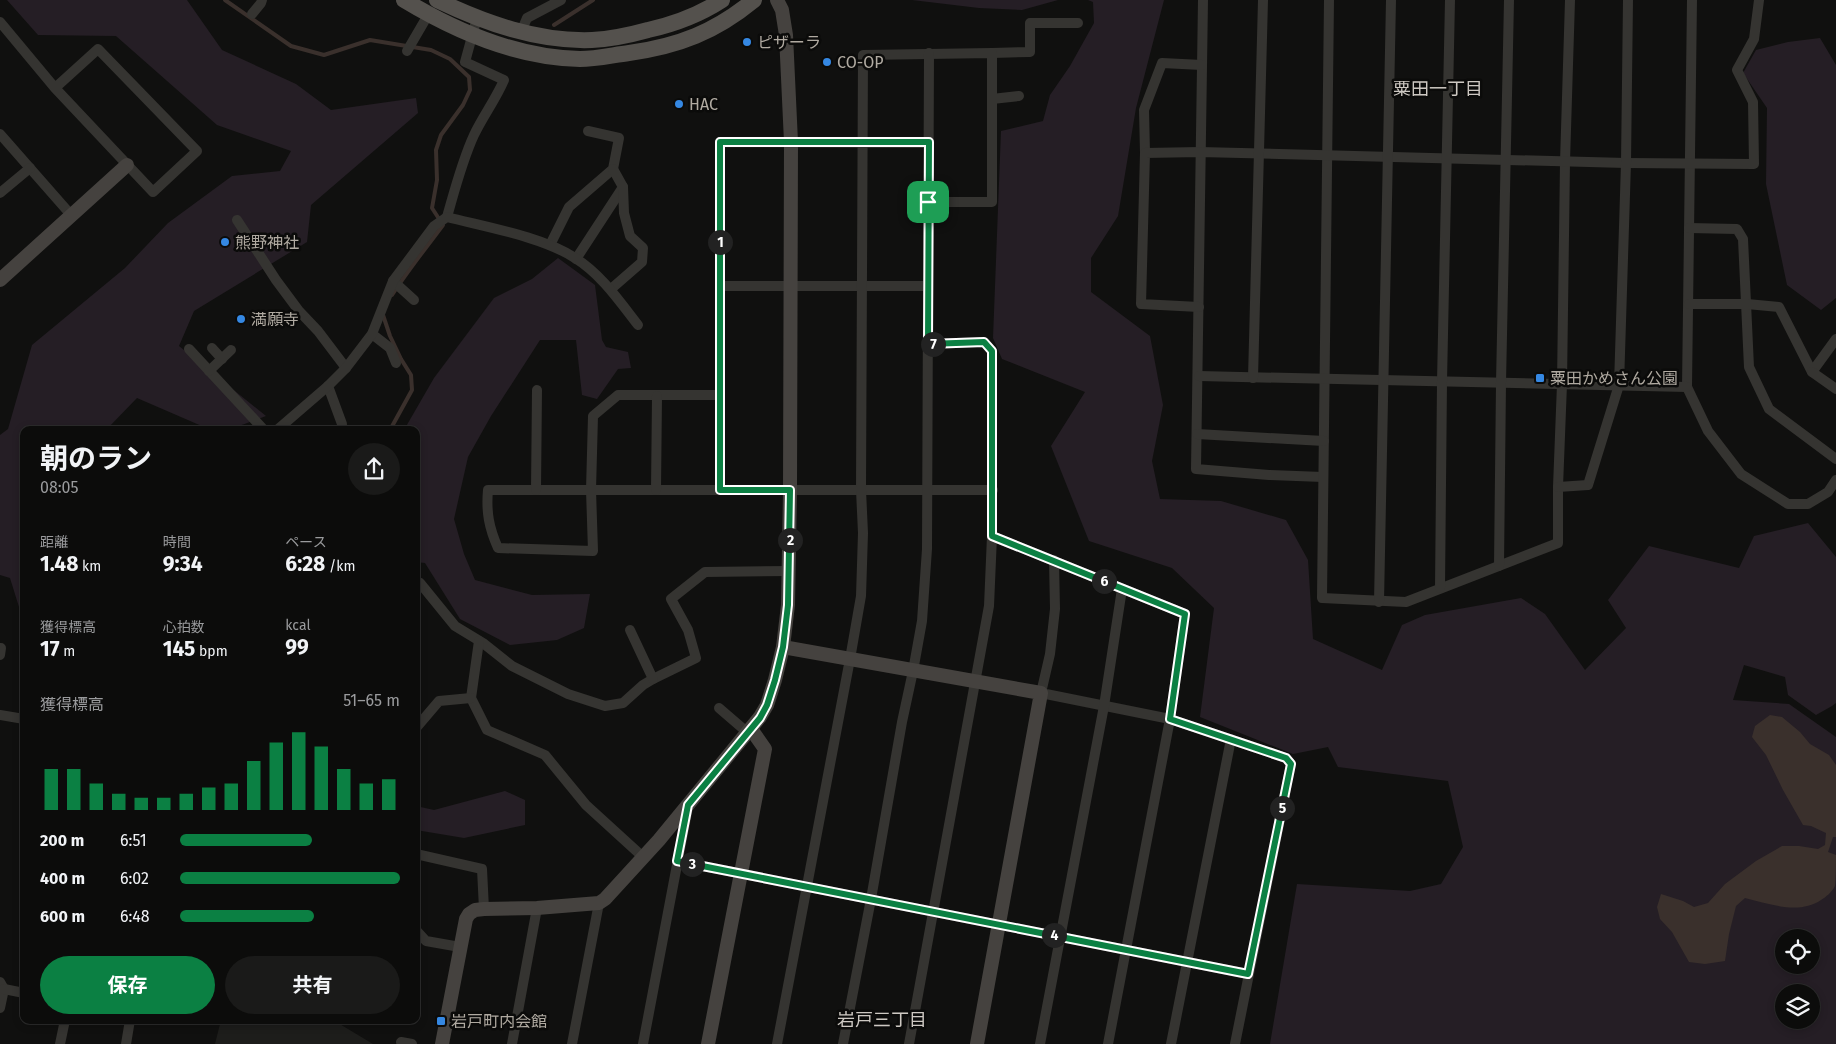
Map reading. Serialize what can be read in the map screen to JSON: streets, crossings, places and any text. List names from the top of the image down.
{
  "districts": ["粟田一丁目", "岩戸三丁目"],
  "places": {
    "other": [
      "ピザーラ",
      "CO-OP",
      "HAC",
      "熊野神社",
      "満願寺"
    ],
    "transit": ["粟田かめさん公園", "岩戸町内会館"]
  },
  "page": {
    "pins": [
      "1",
      "7",
      "2",
      "6",
      "5",
      "3",
      "4"
    ],
    "heading": ["朝のラン", "08:05"],
    "stats": [
      ["距離", "1.48 km"],
      ["時間", "9:34"],
      ["ペース", "6:28 /km"],
      ["獲得標高", "17 m"],
      ["心拍数", "145 bpm"],
      ["kcal", "99"]
    ],
    "chart": ["獲得標高", "51–65 m"],
    "list": [
      {
        "name": "200 m",
        "note": "6:51"
      },
      {
        "name": "400 m",
        "note": "6:02"
      },
      {
        "name": "600 m",
        "note": "6:48"
      }
    ],
    "buttons": ["保存", "共有"]
  }
}
